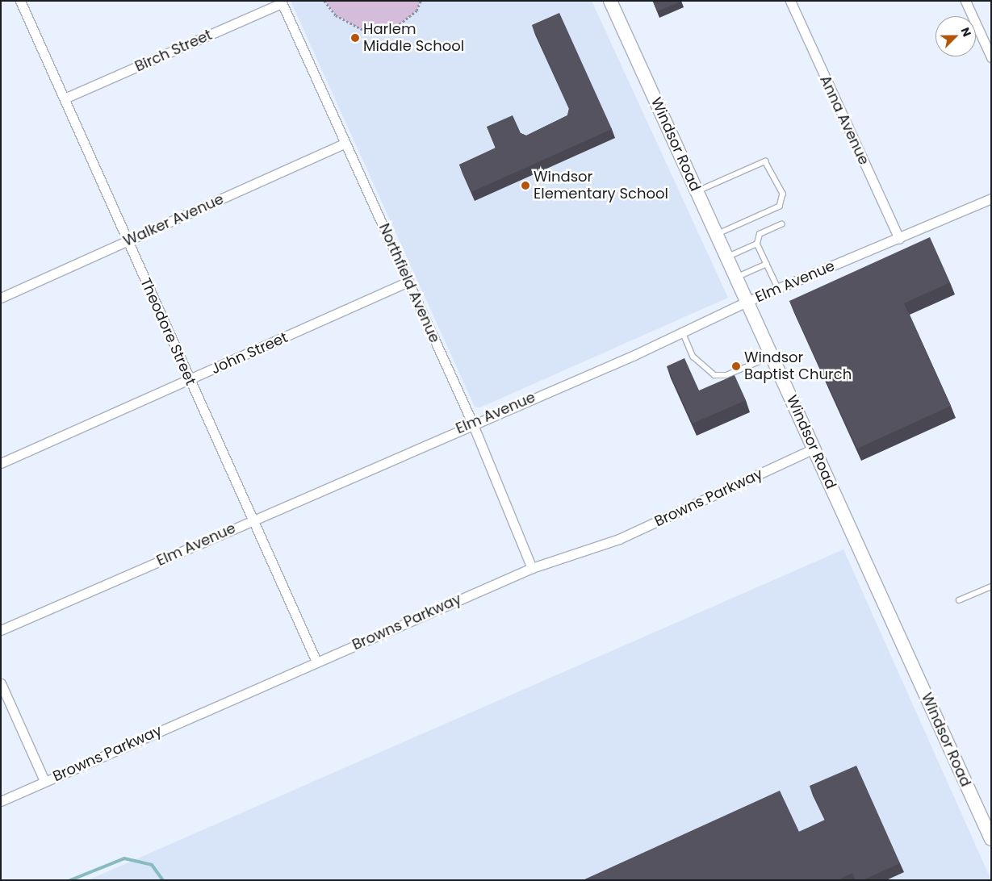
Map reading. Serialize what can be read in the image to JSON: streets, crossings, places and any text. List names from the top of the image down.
{
  "streets": {
    "street": [
      "Birch Street",
      "Anna Avenue",
      "Windsor Road",
      "Walker Avenue",
      "Elm Avenue",
      "Northfield Avenue",
      "Theodore Street",
      "John Street",
      "Browns Parkway"
    ]
  },
  "crossings": [
    ["Birch Street", "Northfield Avenue"],
    ["Birch Street", "Theodore Street"],
    ["Anna Avenue", "Elm Avenue"],
    ["Windsor Road", "Elm Avenue"],
    ["Windsor Road", "Browns Parkway"],
    ["Walker Avenue", "Northfield Avenue"],
    ["Walker Avenue", "Theodore Street"],
    ["Elm Avenue", "Northfield Avenue"],
    ["Elm Avenue", "Theodore Street"],
    ["Northfield Avenue", "John Street"],
    ["Northfield Avenue", "Browns Parkway"],
    ["Theodore Street", "John Street"],
    ["Theodore Street", "Browns Parkway"]
  ],
  "places": ["Harlem Middle School", "Windsor Elementary School", "Windsor Baptist Church"],
  "north": "top right"
}
